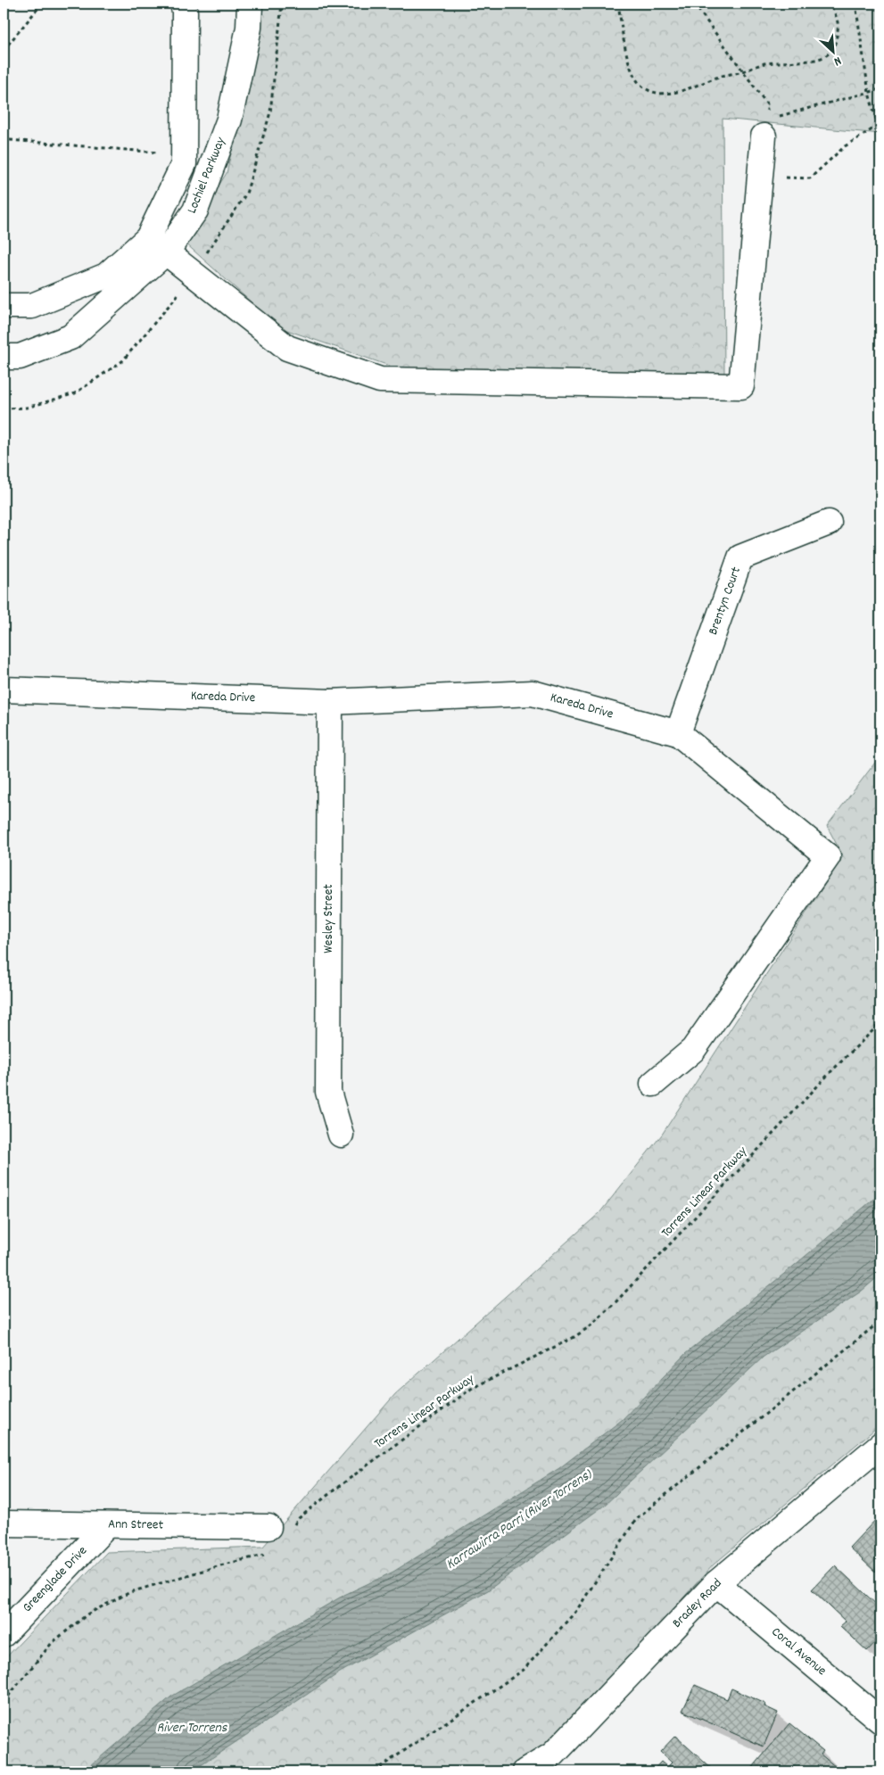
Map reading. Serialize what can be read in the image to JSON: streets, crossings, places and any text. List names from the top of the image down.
{
  "streets": {
    "street": [
      "Lochiel Parkway",
      "Brentyn Court",
      "Kareda Drive",
      "Wesley Street",
      "Ann Street",
      "Greenglade Drive",
      "Bradey Road",
      "Coral Avenue"
    ],
    "path": ["Torrens Linear Parkway"]
  },
  "crossings": [
    ["Brentyn Court", "Kareda Drive"],
    ["Kareda Drive", "Wesley Street"],
    ["Torrens Linear Parkway", "Ann Street"],
    ["Ann Street", "Greenglade Drive"],
    ["Bradey Road", "Coral Avenue"]
  ],
  "water": ["Karrawirra Parri (River Torrens)", "River Torrens"],
  "north": "bottom right"
}
